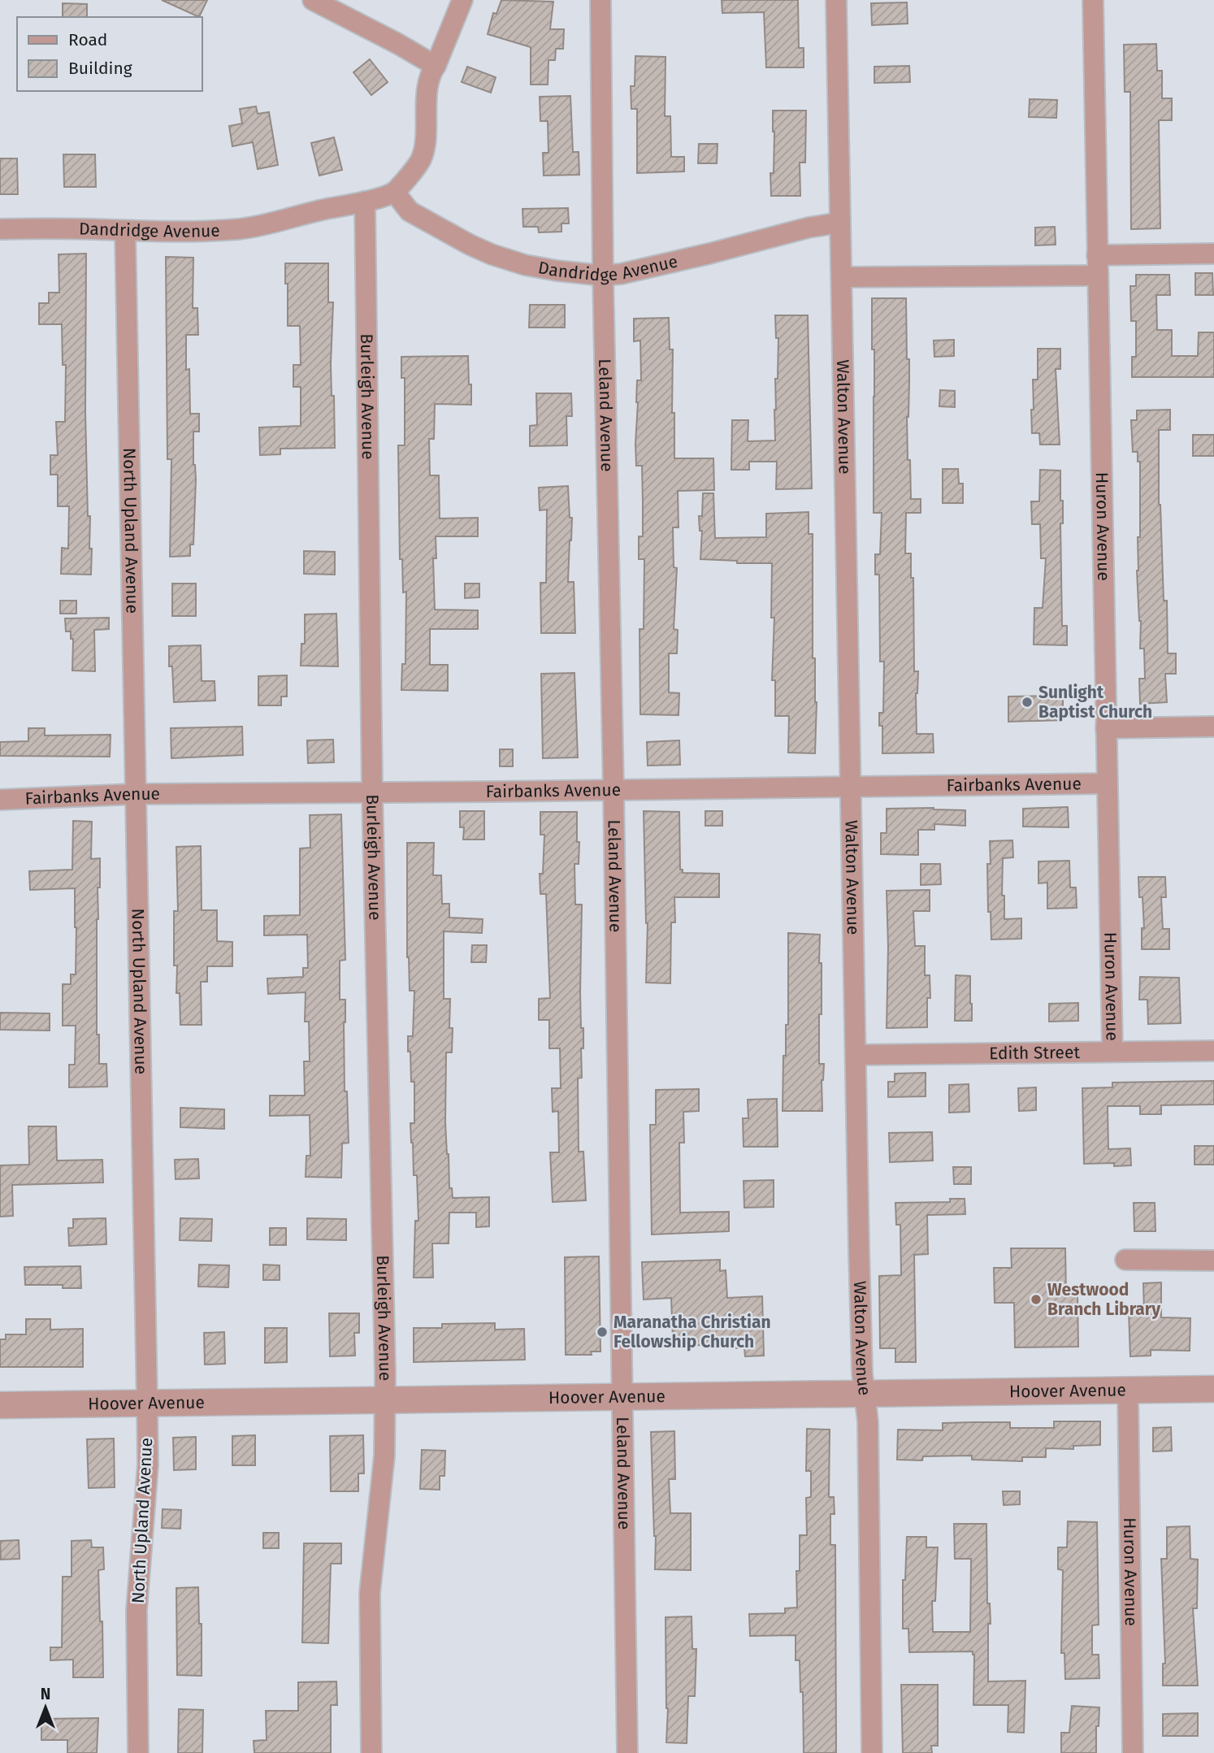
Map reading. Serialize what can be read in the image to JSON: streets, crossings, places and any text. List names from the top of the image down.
{
  "streets": {
    "street": [
      "Dandridge Avenue",
      "Burleigh Avenue",
      "Leland Avenue",
      "Walton Avenue",
      "Huron Avenue",
      "North Upland Avenue",
      "Fairbanks Avenue",
      "Edith Street",
      "Hoover Avenue"
    ]
  },
  "crossings": [
    ["Dandridge Avenue", "Burleigh Avenue"],
    ["Dandridge Avenue", "Leland Avenue"],
    ["Dandridge Avenue", "Walton Avenue"],
    ["Dandridge Avenue", "North Upland Avenue"],
    ["Burleigh Avenue", "Fairbanks Avenue"],
    ["Burleigh Avenue", "Hoover Avenue"],
    ["Leland Avenue", "Fairbanks Avenue"],
    ["Leland Avenue", "Hoover Avenue"],
    ["Walton Avenue", "Fairbanks Avenue"],
    ["Walton Avenue", "Edith Street"],
    ["Walton Avenue", "Hoover Avenue"],
    ["Huron Avenue", "Fairbanks Avenue"],
    ["Huron Avenue", "Edith Street"],
    ["Huron Avenue", "Hoover Avenue"],
    ["North Upland Avenue", "Fairbanks Avenue"],
    ["North Upland Avenue", "Hoover Avenue"]
  ],
  "places": ["Sunlight Baptist Church", "Westwood Branch Library", "Maranatha Christian Fellowship Church"],
  "legend": ["Road", "Building"],
  "north": "top"
}
